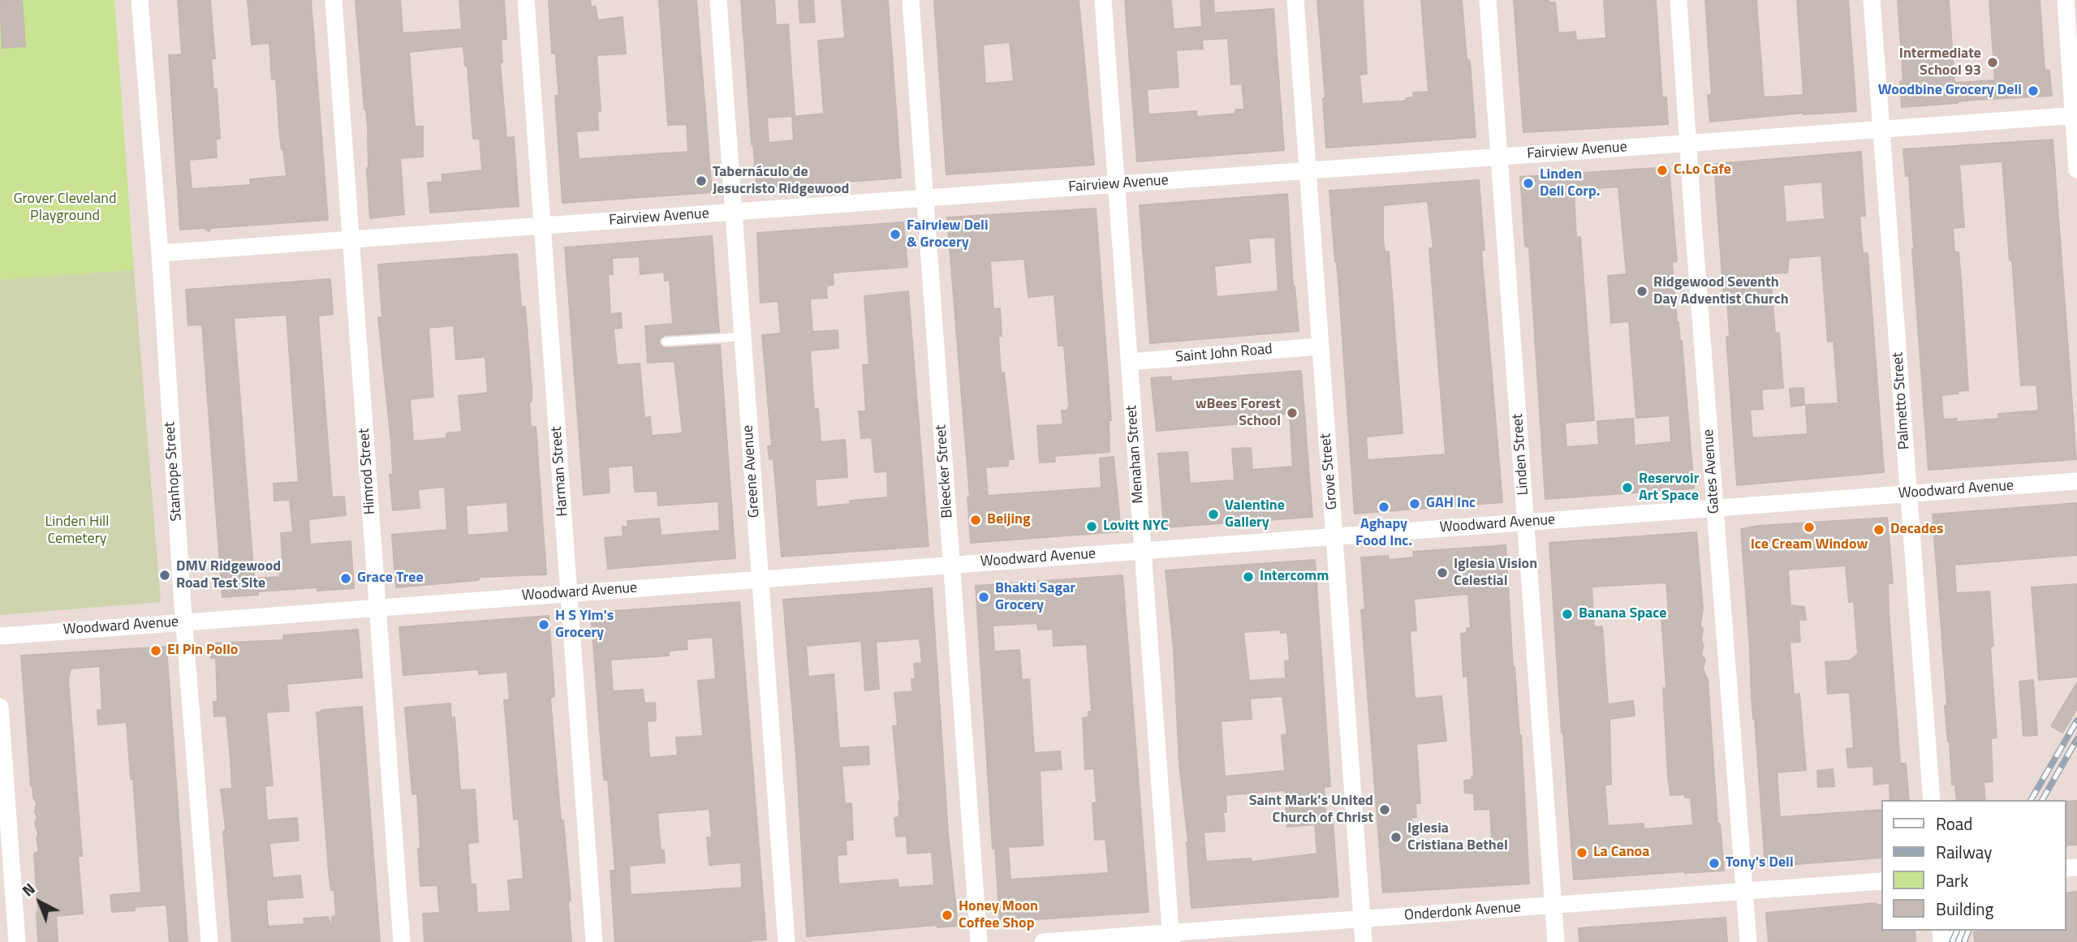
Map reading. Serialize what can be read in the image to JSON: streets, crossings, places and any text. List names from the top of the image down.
{
  "streets": {
    "street": [
      "Fairview Avenue",
      "Saint John Road",
      "Palmetto Street",
      "Menahan Street",
      "Linden Street",
      "Stanhope Street",
      "Himrod Street",
      "Harman Street",
      "Greene Avenue",
      "Bleecker Street",
      "Grove Street",
      "Gates Avenue",
      "Woodward Avenue",
      "Onderdonk Avenue"
    ]
  },
  "crossings": [
    ["Fairview Avenue", "Palmetto Street"],
    ["Fairview Avenue", "Menahan Street"],
    ["Fairview Avenue", "Linden Street"],
    ["Fairview Avenue", "Stanhope Street"],
    ["Fairview Avenue", "Himrod Street"],
    ["Fairview Avenue", "Harman Street"],
    ["Fairview Avenue", "Greene Avenue"],
    ["Fairview Avenue", "Bleecker Street"],
    ["Fairview Avenue", "Grove Street"],
    ["Fairview Avenue", "Gates Avenue"],
    ["Saint John Road", "Menahan Street"],
    ["Saint John Road", "Grove Street"],
    ["Palmetto Street", "Woodward Avenue"],
    ["Menahan Street", "Woodward Avenue"],
    ["Menahan Street", "Onderdonk Avenue"],
    ["Linden Street", "Woodward Avenue"],
    ["Linden Street", "Onderdonk Avenue"],
    ["Stanhope Street", "Woodward Avenue"],
    ["Himrod Street", "Woodward Avenue"],
    ["Harman Street", "Woodward Avenue"],
    ["Greene Avenue", "Woodward Avenue"],
    ["Bleecker Street", "Woodward Avenue"],
    ["Grove Street", "Woodward Avenue"],
    ["Grove Street", "Onderdonk Avenue"],
    ["Gates Avenue", "Woodward Avenue"],
    ["Gates Avenue", "Onderdonk Avenue"]
  ],
  "parks": ["Grover Cleveland Playground", "Linden Hill Cemetery"],
  "places": [
    "Intermediate School 93",
    "Woodbine Grocery Deli",
    "C.Lo Cafe",
    "Tabernáculo de Jesucristo Ridgewood",
    "Linden Deli Corp.",
    "Fairview Deli & Grocery",
    "Ridgewood Seventh Day Adventist Church",
    "wBees Forest School",
    "Reservoir Art Space",
    "GAH Inc",
    "Aghapy Food Inc.",
    "Valentine Gallery",
    "Beijing",
    "Lovitt NYC",
    "Ice Cream Window",
    "Decades",
    "Iglesia Vision Celestial",
    "DMV Ridgewood Road Test Site",
    "Intercomm",
    "Grace Tree",
    "Bhakti Sagar Grocery",
    "Banana Space",
    "H S Yim's Grocery",
    "El Pin Pollo",
    "Saint Mark's United Church of Christ",
    "Iglesia Cristiana Bethel",
    "La Canoa",
    "Tony's Deli",
    "Honey Moon Coffee Shop"
  ],
  "legend": [
    "Road",
    "Railway",
    "Park",
    "Building"
  ],
  "north": "top left"
}
